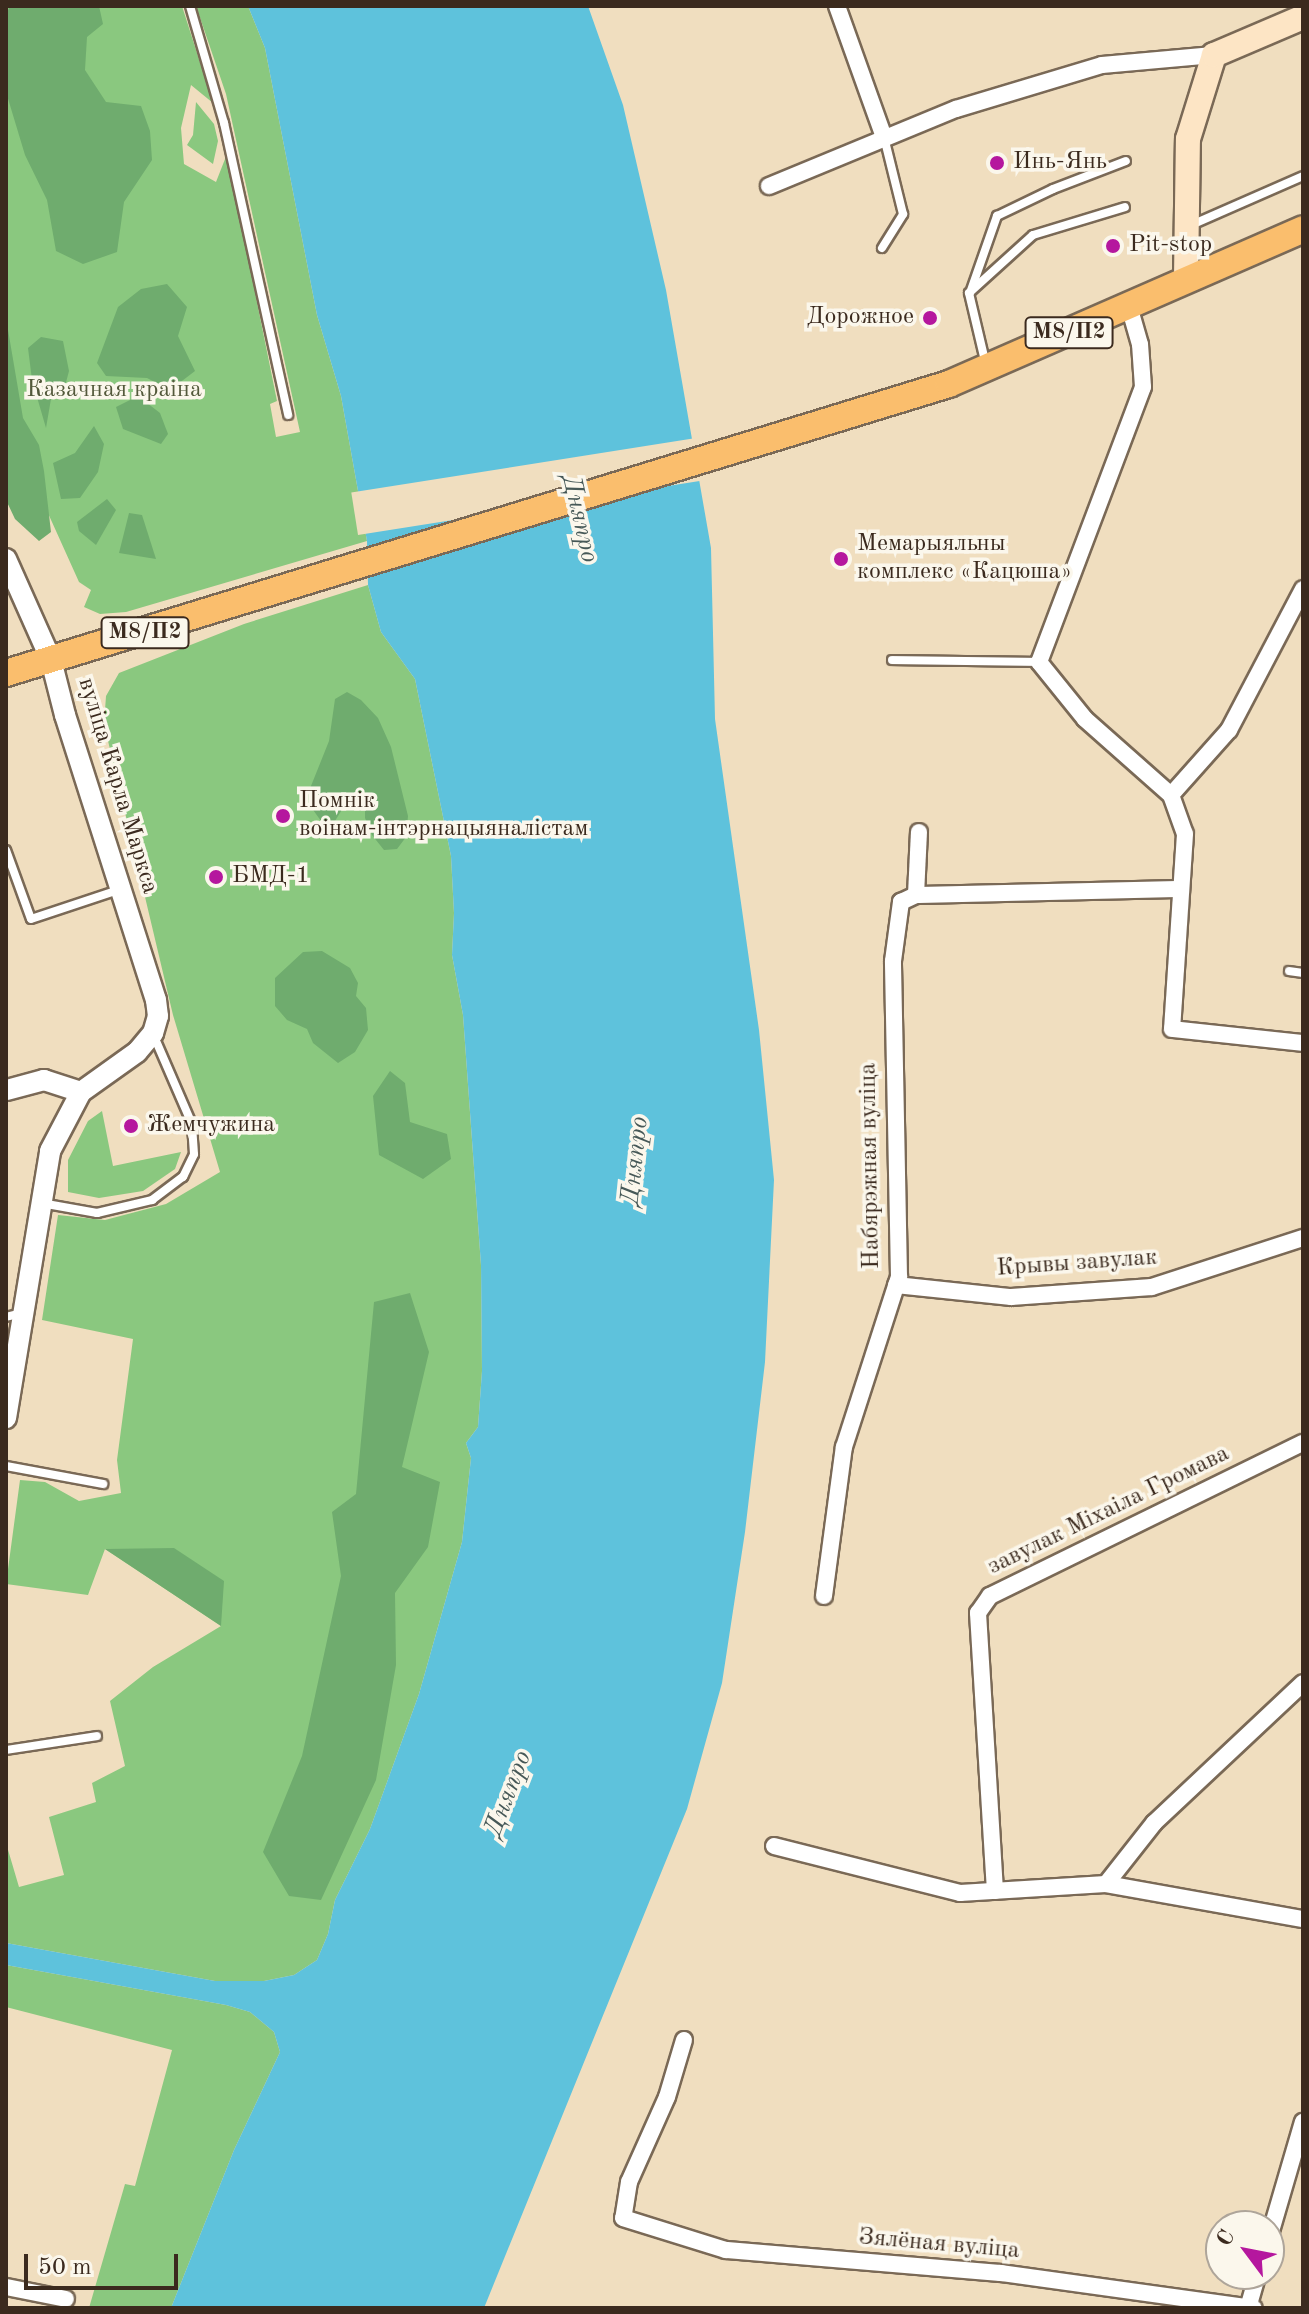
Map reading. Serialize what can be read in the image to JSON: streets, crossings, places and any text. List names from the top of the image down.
{
  "streets": {
    "main road": ["М8/П2"],
    "street": [
      "вуліца Карла Маркса",
      "Набярэжная вуліца",
      "Крывы завулак",
      "завулак Міхаіла Громава",
      "Зялёная вуліца"
    ]
  },
  "crossings": [
    ["М8/П2", "вуліца Карла Маркса"],
    ["Набярэжная вуліца", "Крывы завулак"]
  ],
  "water": ["Дняпро"],
  "parks": ["Казачная краіна"],
  "places": [
    "Инь-Янь",
    "Pit-stop",
    "Дорожное",
    "Мемарыяльны комплекс «Кацюша»",
    "Помнік воінам-інтэрнацыяналістам",
    "БМД-1",
    "Жемчужина"
  ],
  "scale_bar": "50 m",
  "north": "top left"
}
